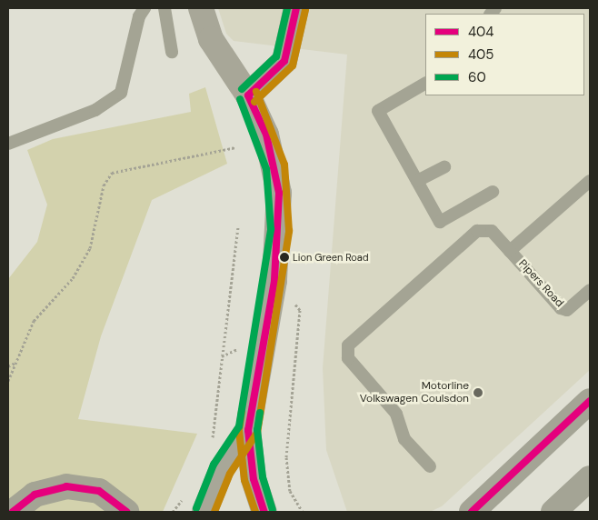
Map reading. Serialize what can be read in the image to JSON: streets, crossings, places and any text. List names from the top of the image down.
{
  "streets": {
    "lane": ["Pipers Road"]
  },
  "places": ["Lion Green Road", "Motorline Volkswagen Coulsdon"],
  "lines": ["transit line 404", "transit line 60", "transit line 405"],
  "legend": ["404", "405", "60"]
}
